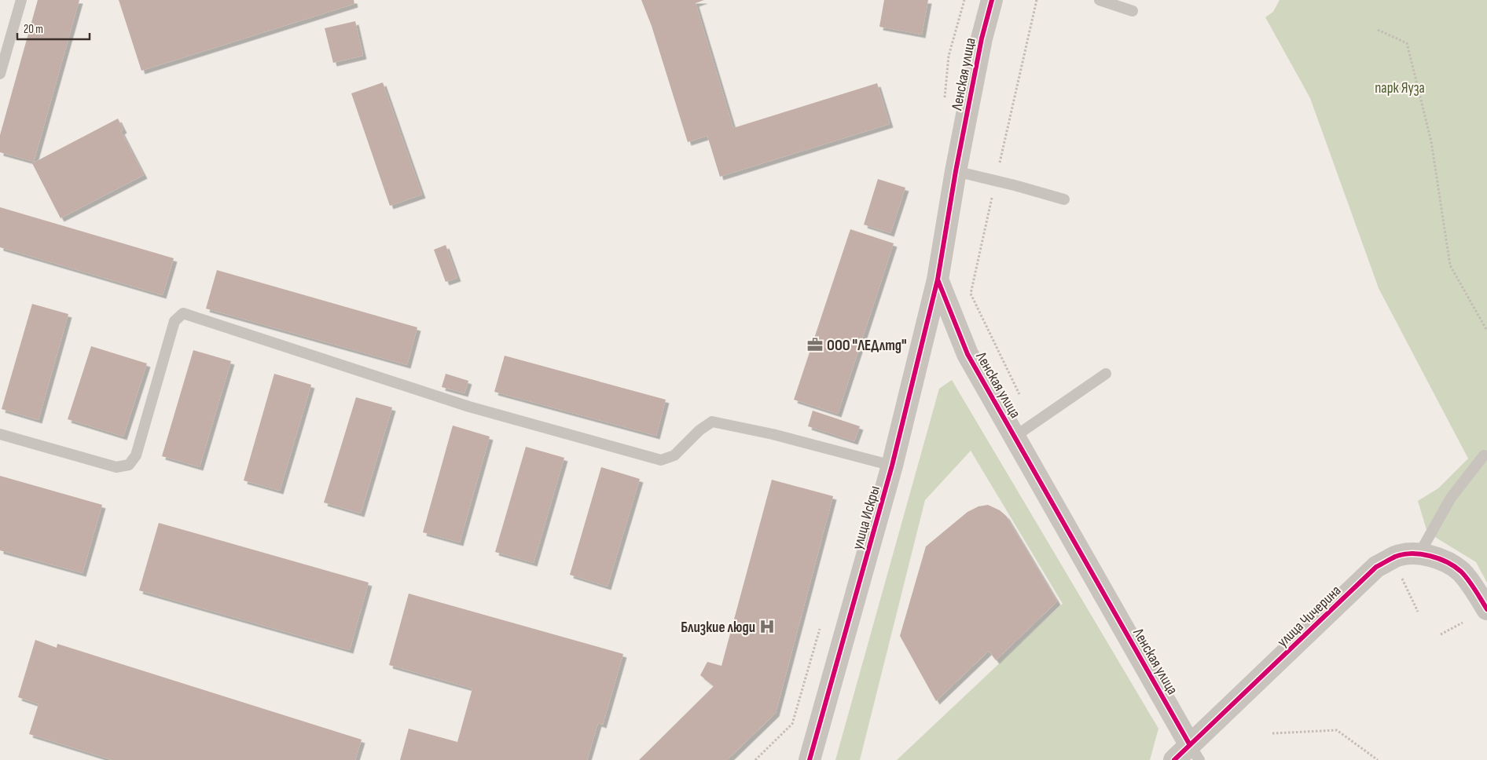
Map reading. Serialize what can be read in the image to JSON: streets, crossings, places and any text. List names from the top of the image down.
{
  "streets": {
    "street": ["Ленская улица", "улица Искры", "улица Чичерина"]
  },
  "crossings": [
    ["Ленская улица", "улица Искры"],
    ["Ленская улица", "улица Чичерина"]
  ],
  "parks": ["парк Яуза"],
  "places": {
    "office": ["ООО \"ЛЕДлтд\""],
    "hospital": ["Близкие люди"]
  },
  "scale_bar": "20 m"
}
